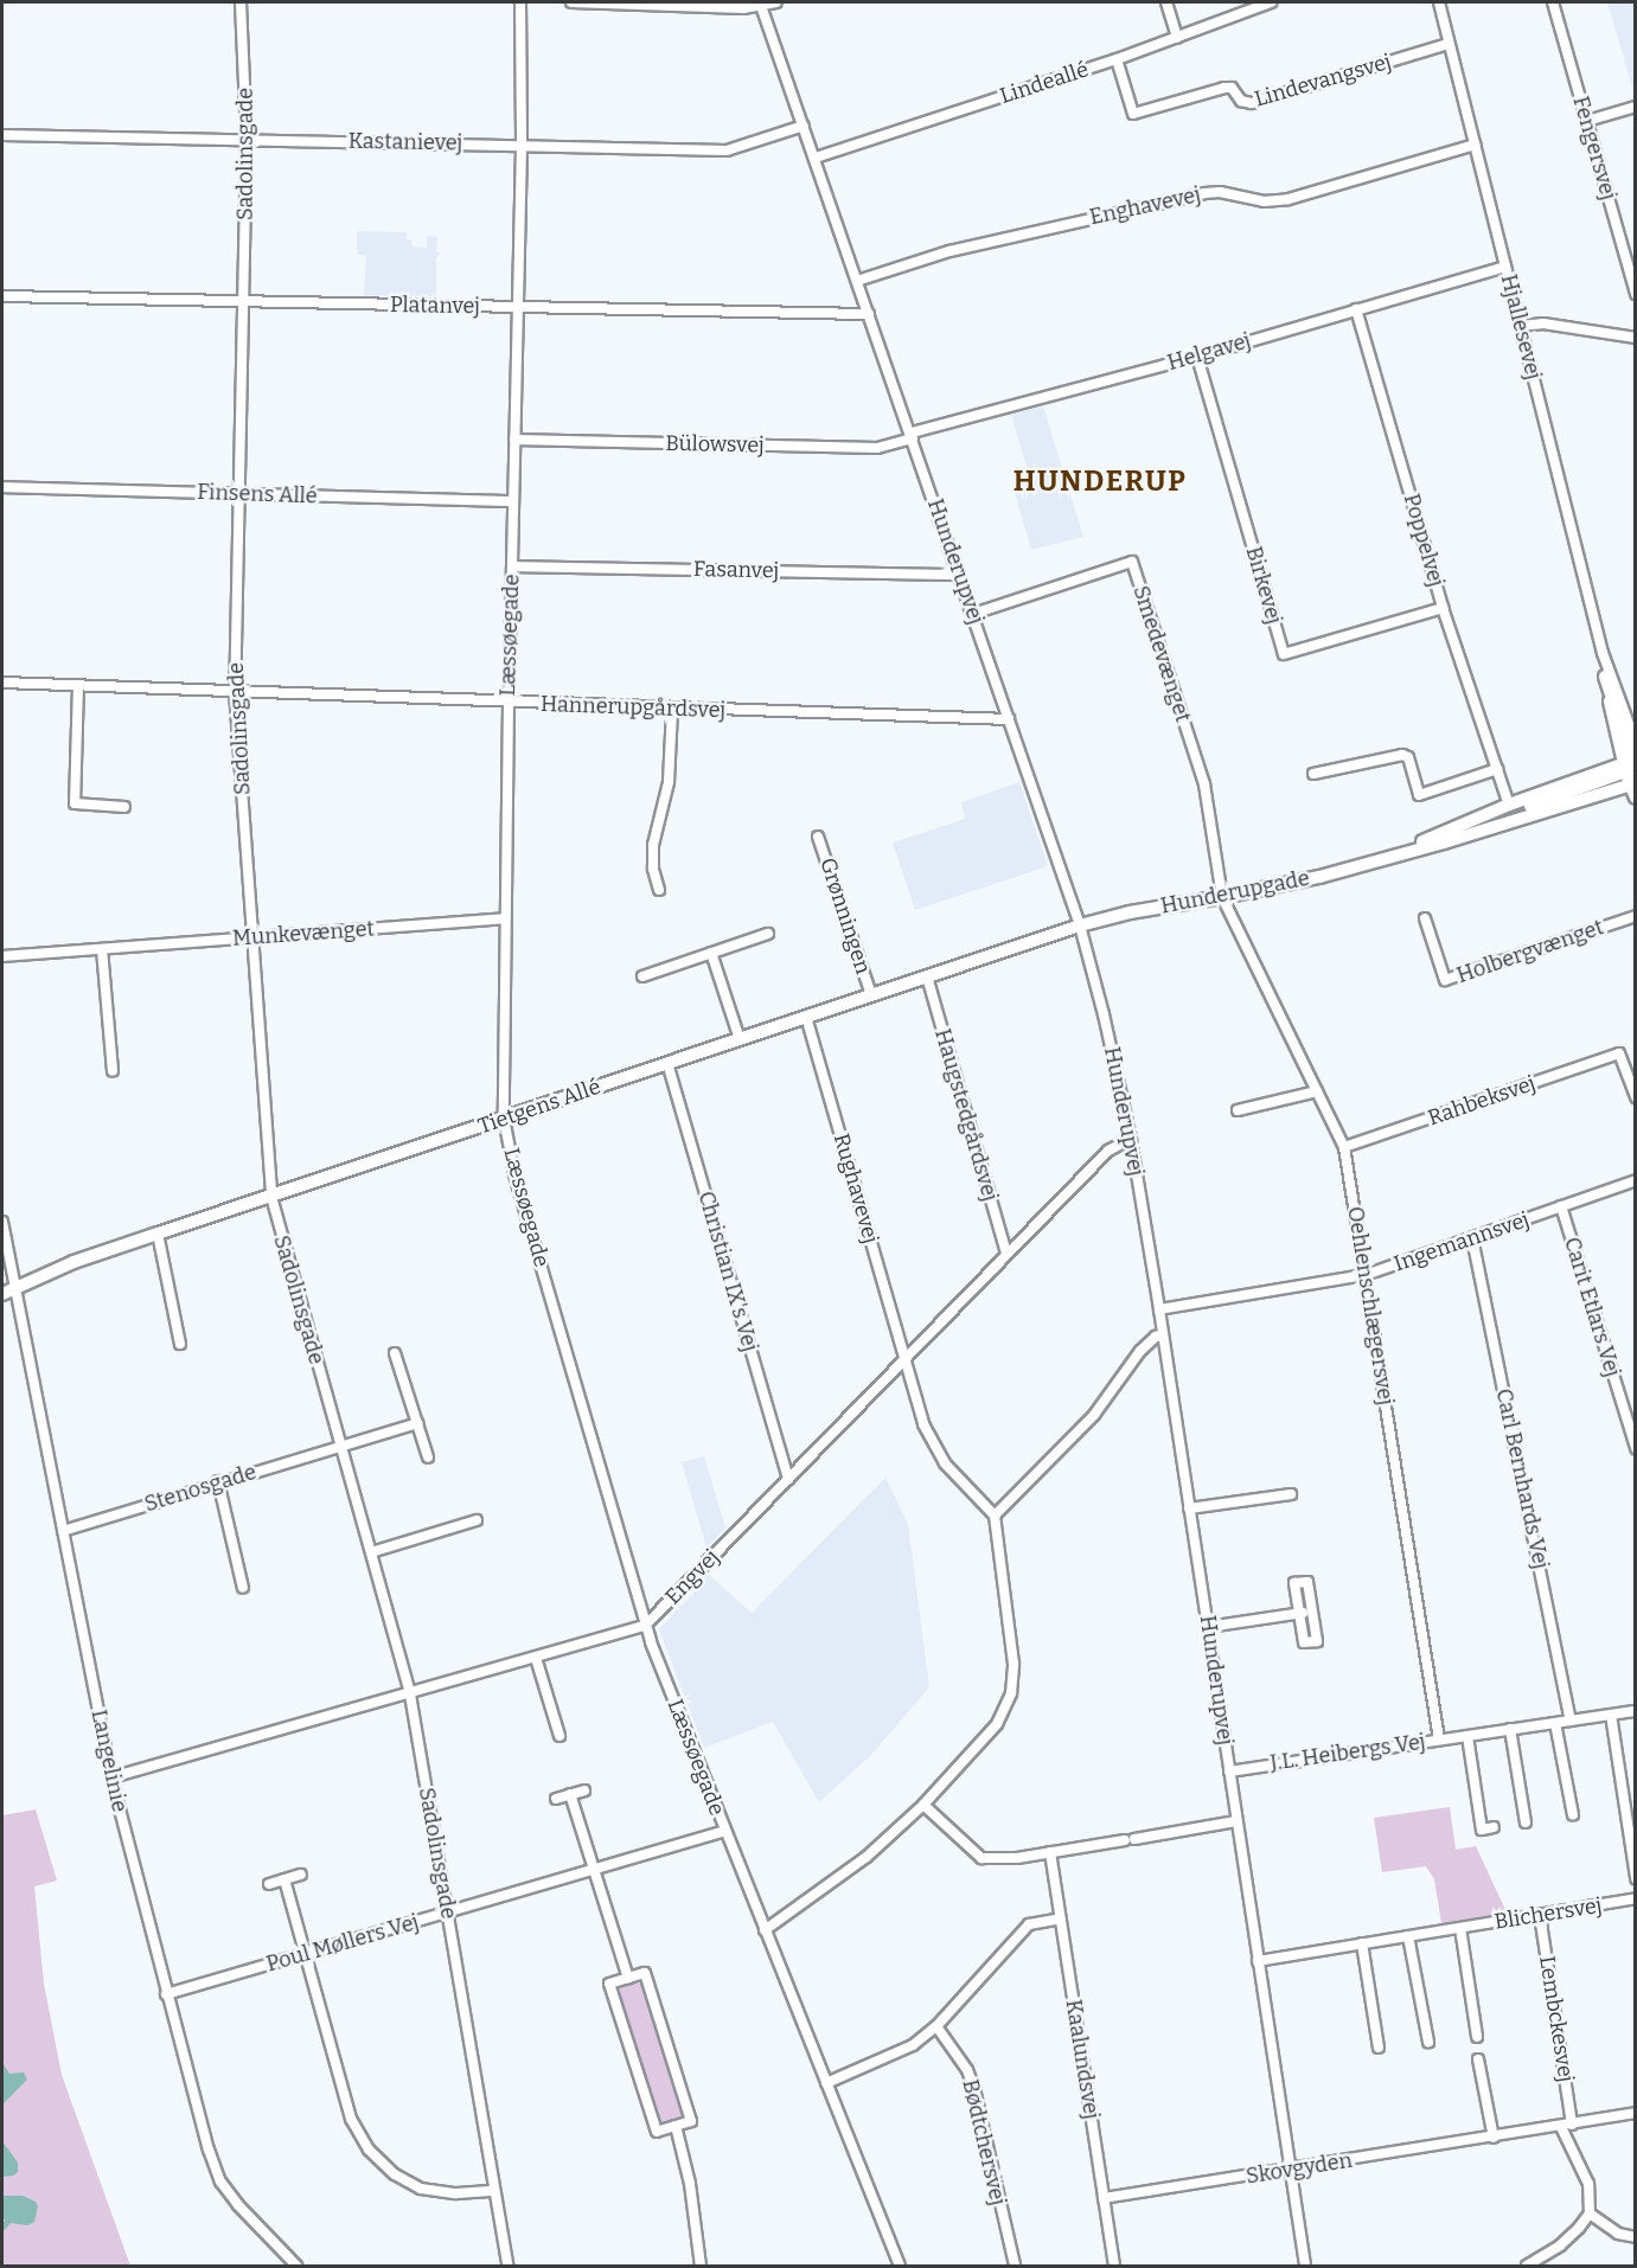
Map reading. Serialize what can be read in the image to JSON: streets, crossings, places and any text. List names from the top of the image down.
{
  "streets": {
    "main road": ["Hunderupgade", "Tietgens Allé"],
    "street": [
      "Lindevangsvej",
      "Lindeallé",
      "Kastanievej",
      "Fengersvej",
      "Sadolinsgade",
      "Enghavevej",
      "Platanvej",
      "Hjallesevej",
      "Helgavej",
      "Bülowsvej",
      "Finsens Allé",
      "Poppelvej",
      "Hunderupvej",
      "Fasanvej",
      "Birkevej",
      "Læssøegade",
      "Smedevænget",
      "Hannerupgårdsvej",
      "Grønningen",
      "Munkevænget",
      "Holbergvænget",
      "Rahbeksvej",
      "Haugstedgårdsvej",
      "Rughavevej",
      "Ingemannsvej",
      "Christian IX's Vej",
      "Oehlenschlægersvej",
      "Carit Etlars Vej",
      "Carl Bernhards Vej",
      "Stenosgade",
      "Engvej",
      "J.L. Heibergs Vej",
      "Langelinie",
      "Blichersvej",
      "Poul Møllers Vej",
      "Lembckesvej",
      "Kaalundsvej",
      "Bødtchersvej",
      "Skovgyden"
    ]
  },
  "crossings": [
    ["Lindevangsvej", "Lindeallé"],
    ["Lindevangsvej", "Hjallesevej"],
    ["Lindeallé", "Hunderupvej"],
    ["Kastanievej", "Sadolinsgade"],
    ["Kastanievej", "Hunderupvej"],
    ["Kastanievej", "Læssøegade"],
    ["Sadolinsgade", "Platanvej"],
    ["Sadolinsgade", "Finsens Allé"],
    ["Sadolinsgade", "Hannerupgårdsvej"],
    ["Sadolinsgade", "Munkevænget"],
    ["Sadolinsgade", "Tietgens Allé"],
    ["Sadolinsgade", "Stenosgade"],
    ["Sadolinsgade", "Engvej"],
    ["Sadolinsgade", "Poul Møllers Vej"],
    ["Enghavevej", "Hjallesevej"],
    ["Enghavevej", "Hunderupvej"],
    ["Platanvej", "Hunderupvej"],
    ["Platanvej", "Læssøegade"],
    ["Hjallesevej", "Helgavej"],
    ["Helgavej", "Bülowsvej"],
    ["Helgavej", "Poppelvej"],
    ["Helgavej", "Hunderupvej"],
    ["Helgavej", "Birkevej"],
    ["Bülowsvej", "Hunderupvej"],
    ["Bülowsvej", "Læssøegade"],
    ["Finsens Allé", "Læssøegade"],
    ["Poppelvej", "Birkevej"],
    ["Poppelvej", "Hunderupgade"],
    ["Hunderupvej", "Fasanvej"],
    ["Hunderupvej", "Smedevænget"],
    ["Hunderupvej", "Hannerupgårdsvej"],
    ["Hunderupvej", "Hunderupgade"],
    ["Hunderupvej", "Tietgens Allé"],
    ["Hunderupvej", "Ingemannsvej"],
    ["Hunderupvej", "Engvej"],
    ["Hunderupvej", "J.L. Heibergs Vej"],
    ["Hunderupvej", "Blichersvej"],
    ["Hunderupvej", "Skovgyden"],
    ["Fasanvej", "Læssøegade"],
    ["Læssøegade", "Hannerupgårdsvej"],
    ["Læssøegade", "Munkevænget"],
    ["Læssøegade", "Tietgens Allé"],
    ["Læssøegade", "Engvej"],
    ["Læssøegade", "Poul Møllers Vej"],
    ["Smedevænget", "Oehlenschlægersvej"],
    ["Hunderupgade", "Tietgens Allé"],
    ["Hunderupgade", "Oehlenschlægersvej"],
    ["Grønningen", "Tietgens Allé"],
    ["Rahbeksvej", "Oehlenschlægersvej"],
    ["Tietgens Allé", "Haugstedgårdsvej"],
    ["Tietgens Allé", "Rughavevej"],
    ["Tietgens Allé", "Christian IX's Vej"],
    ["Tietgens Allé", "Langelinie"],
    ["Haugstedgårdsvej", "Engvej"],
    ["Rughavevej", "Engvej"],
    ["Ingemannsvej", "Oehlenschlægersvej"],
    ["Ingemannsvej", "Carit Etlars Vej"],
    ["Ingemannsvej", "Carl Bernhards Vej"],
    ["Christian IX's Vej", "Engvej"],
    ["Oehlenschlægersvej", "J.L. Heibergs Vej"],
    ["Carl Bernhards Vej", "J.L. Heibergs Vej"],
    ["Stenosgade", "Langelinie"],
    ["Engvej", "Langelinie"],
    ["Langelinie", "Poul Møllers Vej"],
    ["Blichersvej", "Lembckesvej"],
    ["Lembckesvej", "Skovgyden"],
    ["Kaalundsvej", "Skovgyden"]
  ],
  "districts": ["HUNDERUP"]
}
